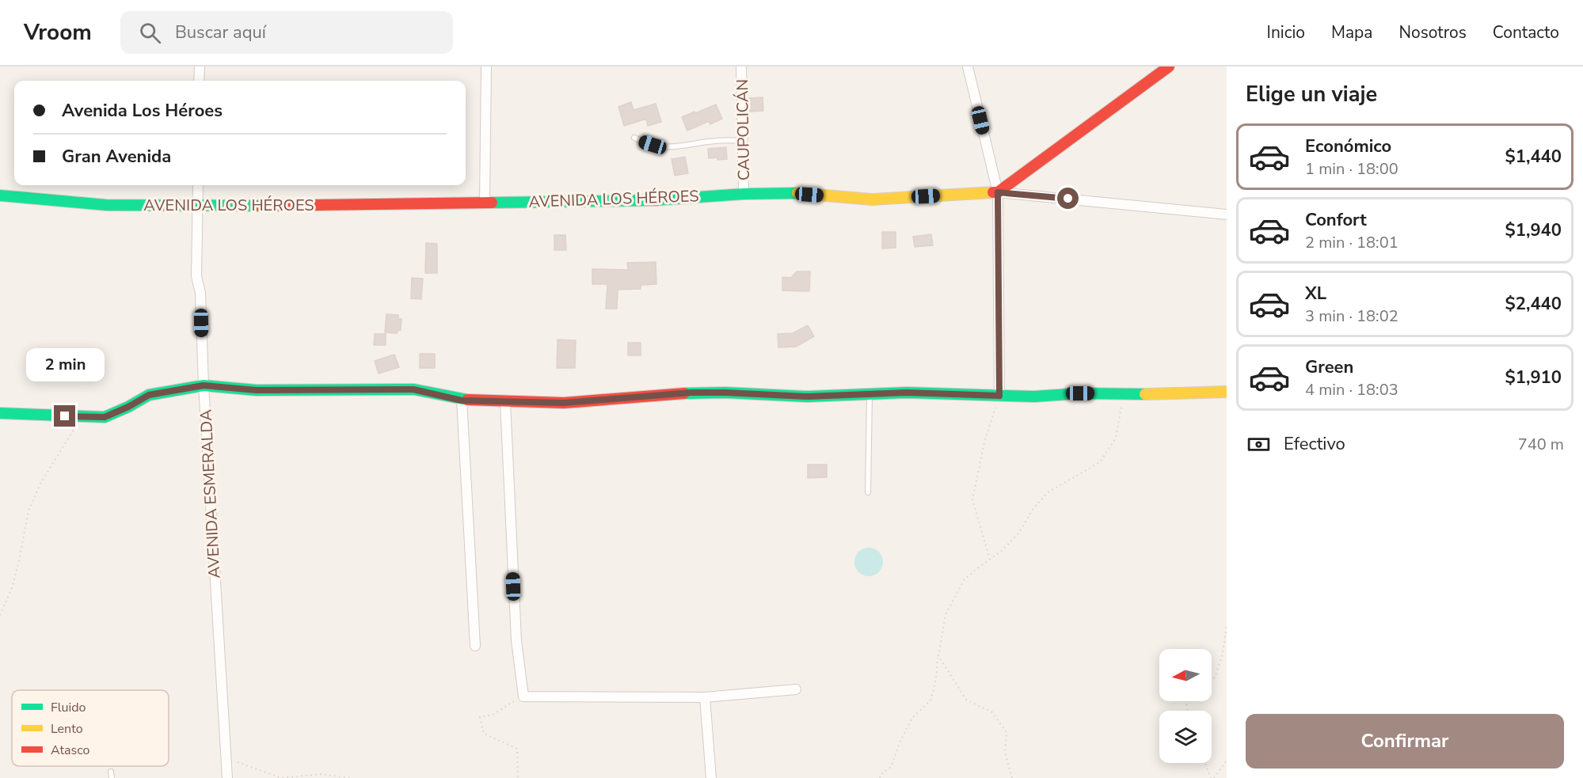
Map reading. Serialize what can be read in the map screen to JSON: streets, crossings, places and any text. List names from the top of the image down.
{
  "streets": {
    "street": ["CAUPOLICÁN", "AVENIDA LOS HÉROES", "AVENIDA ESMERALDA"]
  },
  "crossings": [
    ["CAUPOLICÁN", "AVENIDA LOS HÉROES"],
    ["AVENIDA LOS HÉROES", "AVENIDA ESMERALDA"]
  ],
  "legend": ["Fluido", "Lento", "Atasco"],
  "north": "left",
  "page": {
    "header": "Vroom",
    "search": "Buscar aquí",
    "nav": [
      "Inicio",
      "Mapa",
      "Nosotros",
      "Contacto"
    ],
    "heading": "Elige un viaje",
    "banner": ["Avenida Los Héroes", "Gran Avenida"],
    "list": [
      {
        "name": "Económico",
        "note": "1 min · 18:00",
        "value": "$1,440"
      },
      {
        "name": "Confort",
        "note": "2 min · 18:01",
        "value": "$1,940"
      },
      {
        "name": "XL",
        "note": "3 min · 18:02",
        "value": "$2,440"
      },
      {
        "name": "Green",
        "note": "4 min · 18:03",
        "value": "$1,910"
      }
    ],
    "bubble": "2 min",
    "pay": ["Efectivo", "740 m"],
    "buttons": "Confirmar"
  }
}
